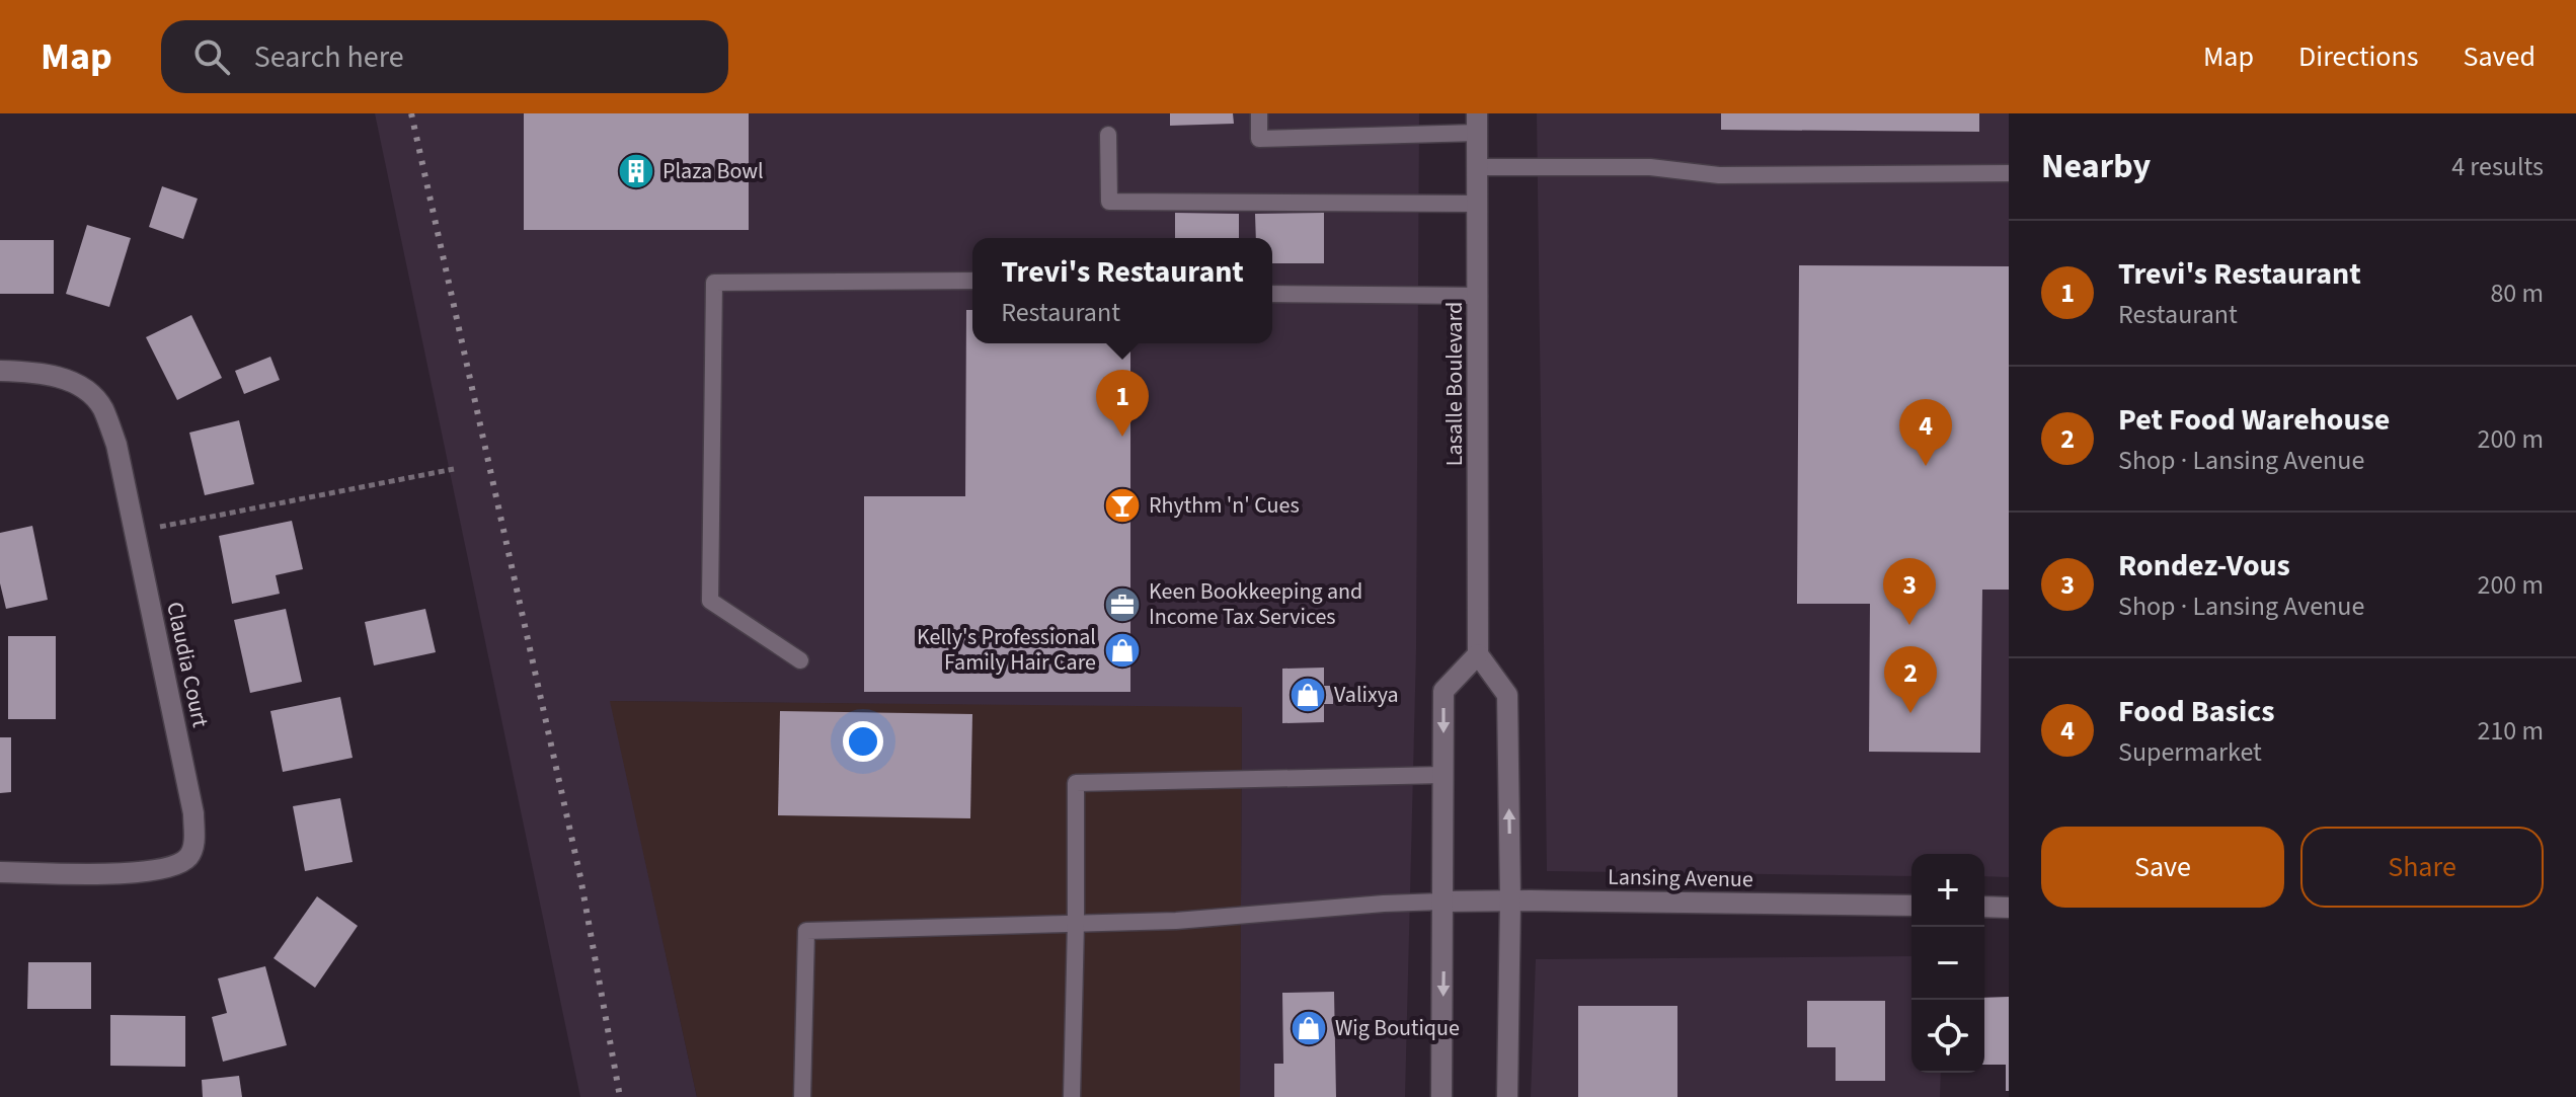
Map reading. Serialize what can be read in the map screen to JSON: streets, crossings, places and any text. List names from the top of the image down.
{
  "streets": {
    "main road": ["Lasalle Boulevard", "Claudia Court", "Lansing Avenue"]
  },
  "places": {
    "building": ["Plaza Bowl"],
    "bar": ["Rhythm 'n' Cues"],
    "office": ["Keen Bookkeeping and Income Tax Services"],
    "shop": ["Kelly's Professional Family Hair Care", "Valixya", "Wig Boutique"]
  },
  "page": {
    "header": "Map",
    "search": "Search here",
    "nav": ["Map", "Directions", "Saved"],
    "heading": ["Nearby", "4 results"],
    "list": [
      {
        "mark": "1",
        "name": "Trevi's Restaurant",
        "note": "Restaurant",
        "value": "80 m"
      },
      {
        "mark": "2",
        "name": "Pet Food Warehouse",
        "note": "Shop · Lansing Avenue",
        "value": "200 m"
      },
      {
        "mark": "3",
        "name": "Rondez-Vous",
        "note": "Shop · Lansing Avenue",
        "value": "200 m"
      },
      {
        "mark": "4",
        "name": "Food Basics",
        "note": "Supermarket",
        "value": "210 m"
      }
    ],
    "popup": ["Trevi's Restaurant", "Restaurant"],
    "pins": [
      "1",
      "4",
      "3",
      "2"
    ],
    "buttons": ["Save", "Share"],
    "map_buttons": ["+", "−"]
  }
}
